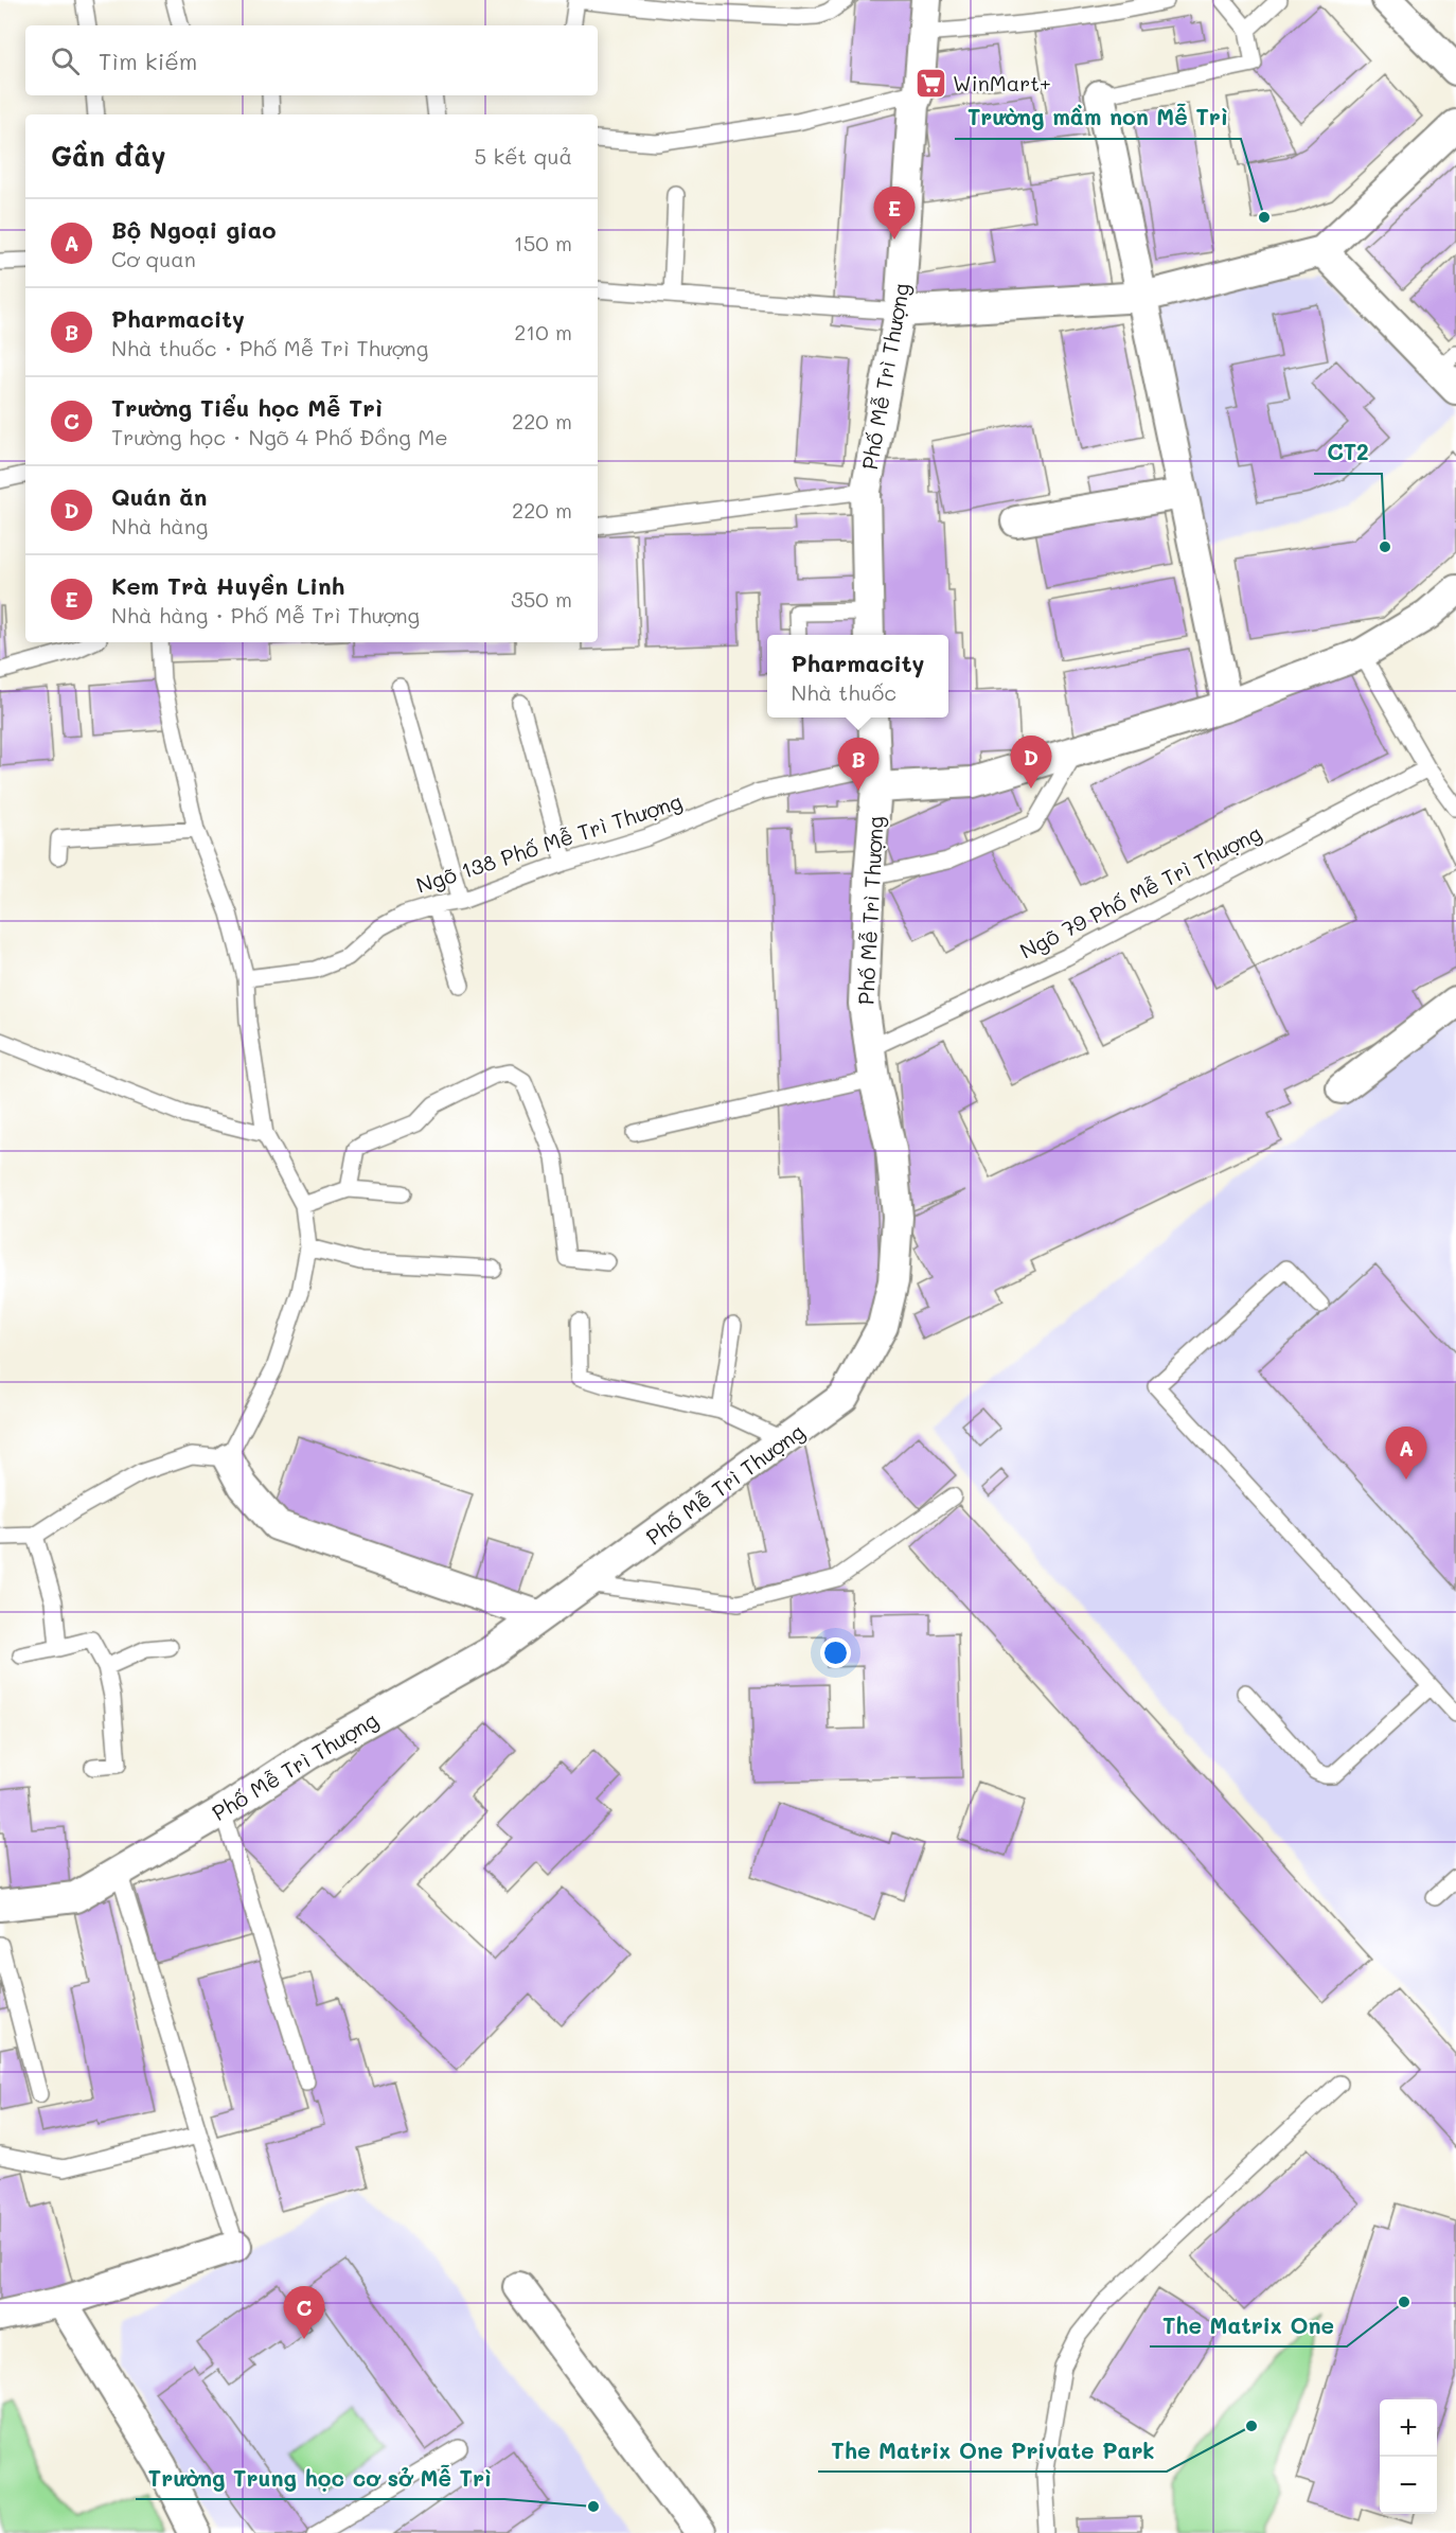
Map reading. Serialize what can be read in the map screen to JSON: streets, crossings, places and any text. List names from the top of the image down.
{
  "streets": {
    "street": ["Phố Mễ Trì Thượng"],
    "lane": ["Ngõ 138 Phố Mễ Trì Thượng", "Ngõ 79 Phố Mễ Trì Thượng"]
  },
  "crossings": [
    ["Phố Mễ Trì Thượng", "Ngõ 138 Phố Mễ Trì Thượng"],
    ["Phố Mễ Trì Thượng", "Ngõ 79 Phố Mễ Trì Thượng"]
  ],
  "places": {
    "supermarket": ["WinMart+"],
    "other": [
      "Trường mầm non Mễ Trì",
      "CT2",
      "The Matrix One",
      "The Matrix One Private Park",
      "Trường Trung học cơ sở Mễ Trì"
    ]
  },
  "page": {
    "search": "Tìm kiếm",
    "heading": ["Gần đây", "5 kết quả"],
    "pins": [
      "E",
      "D",
      "B",
      "A",
      "C"
    ],
    "list": [
      {
        "mark": "A",
        "name": "Bộ Ngoại giao",
        "note": "Cơ quan",
        "value": "150 m"
      },
      {
        "mark": "B",
        "name": "Pharmacity",
        "note": "Nhà thuốc · Phố Mễ Trì Thượng",
        "value": "210 m"
      },
      {
        "mark": "C",
        "name": "Trường Tiểu học Mễ Trì",
        "note": "Trường học · Ngõ 4 Phố Đồng Me",
        "value": "220 m"
      },
      {
        "mark": "D",
        "name": "Quán ăn",
        "note": "Nhà hàng",
        "value": "220 m"
      },
      {
        "mark": "E",
        "name": "Kem Trà Huyền Linh",
        "note": "Nhà hàng · Phố Mễ Trì Thượng",
        "value": "350 m"
      }
    ],
    "popup": ["Pharmacity", "Nhà thuốc"],
    "map_buttons": ["+", "−"]
  }
}
